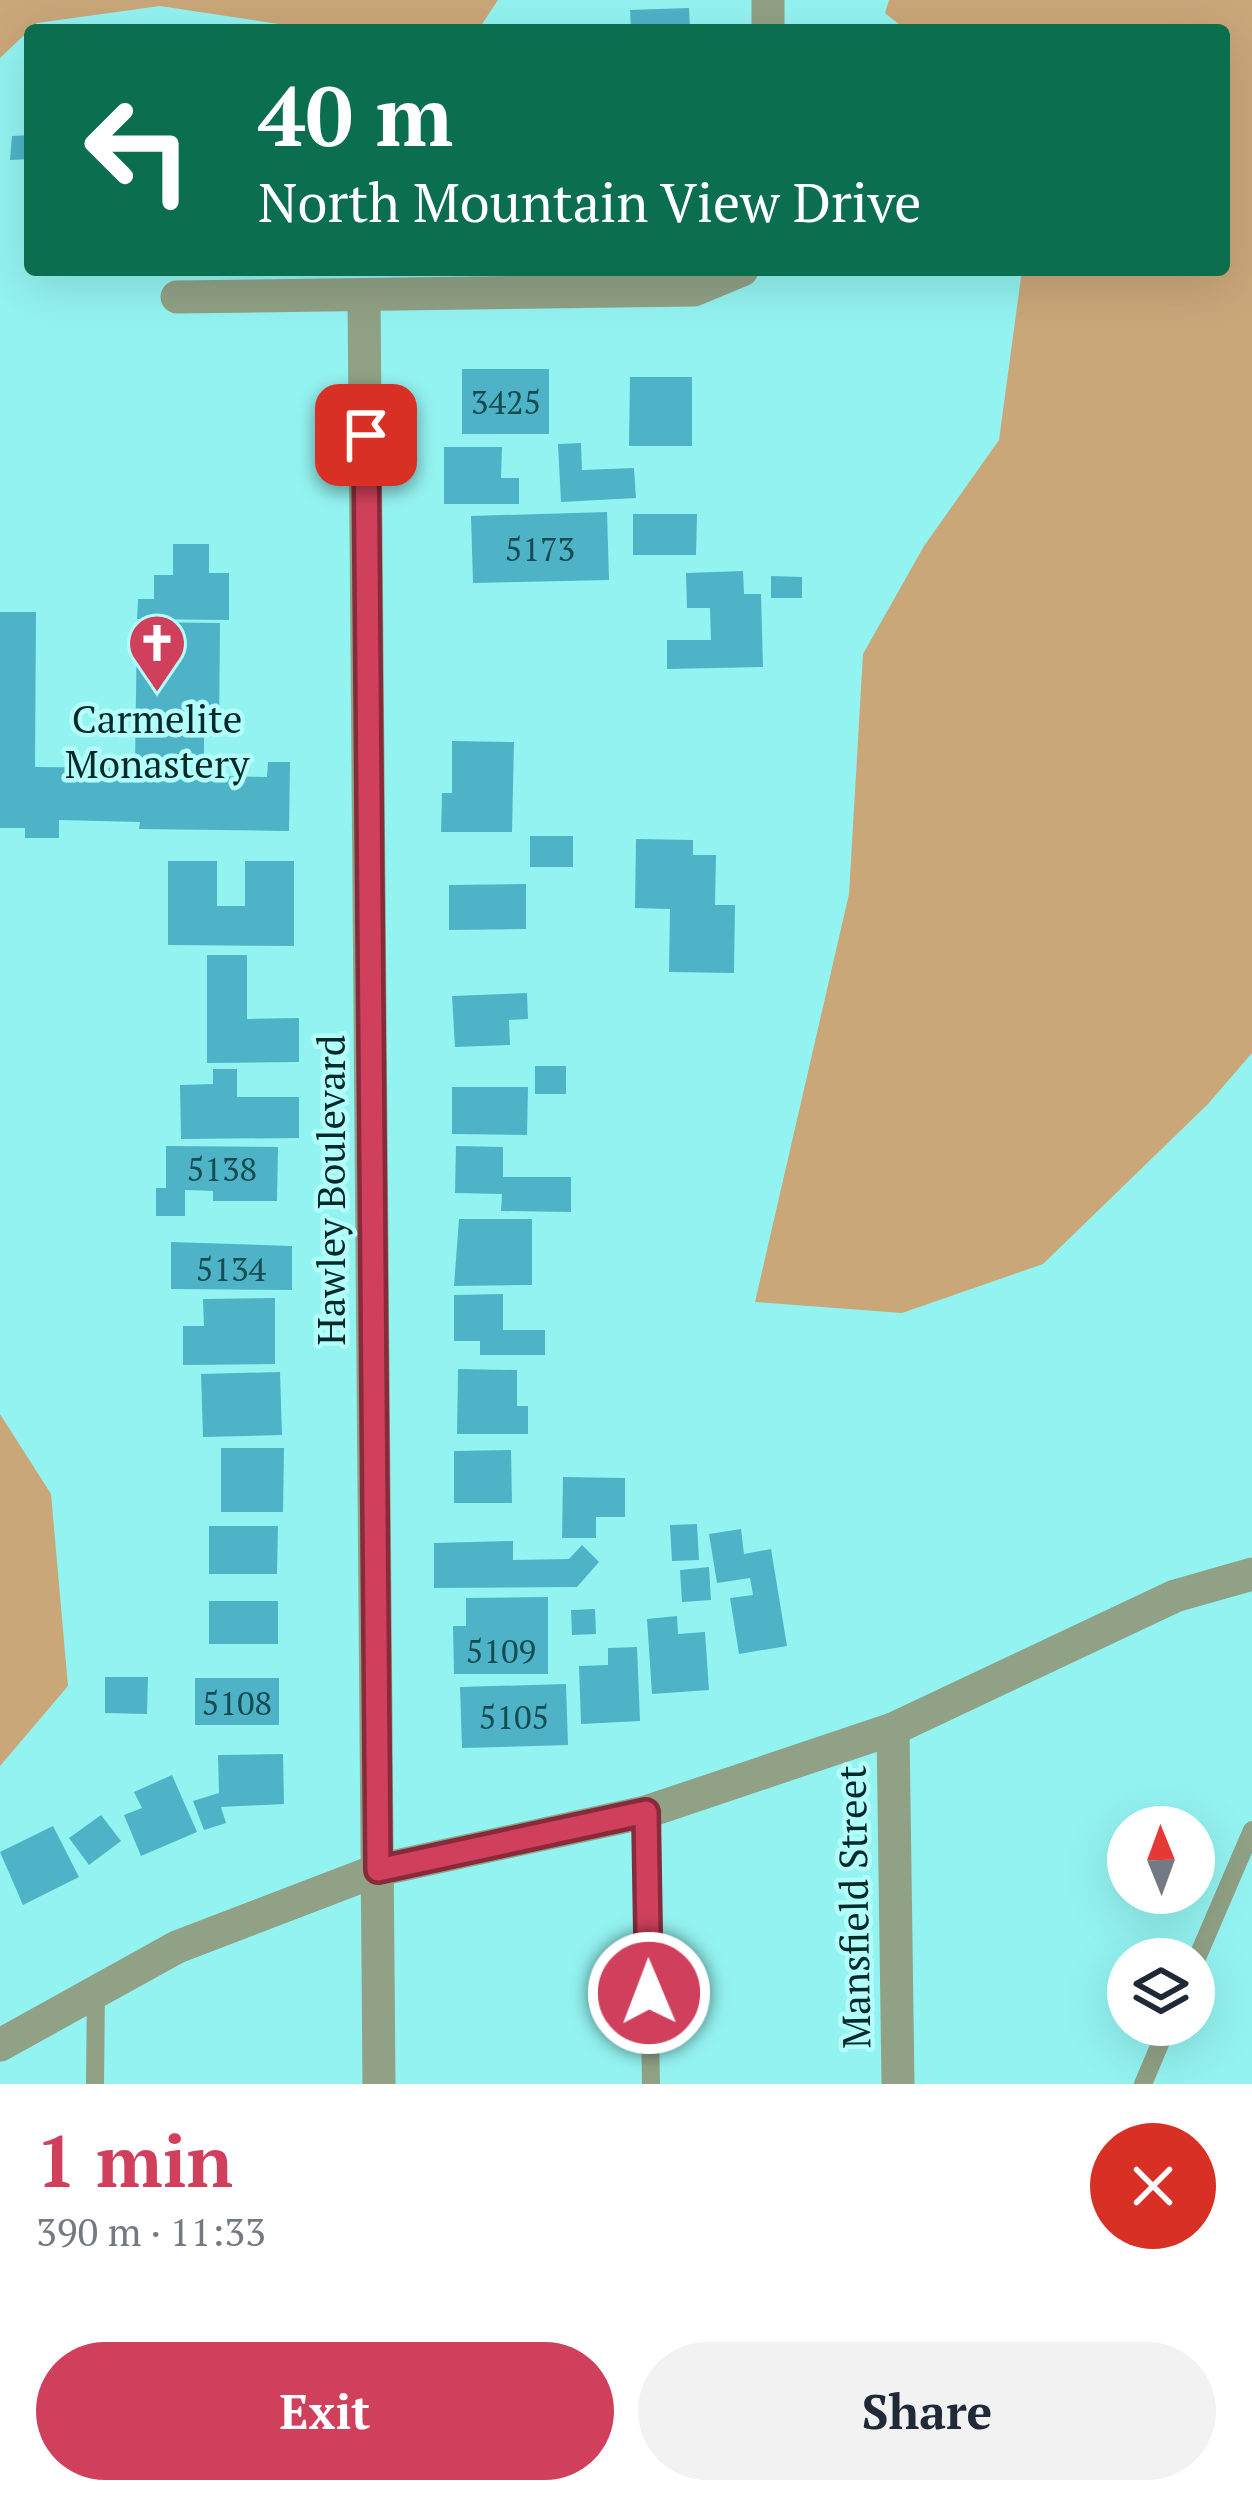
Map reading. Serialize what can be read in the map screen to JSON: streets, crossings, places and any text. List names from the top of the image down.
{
  "streets": {
    "street": ["Hawley Boulevard", "Mansfield Street"]
  },
  "places": {
    "church": ["Carmelite Monastery"]
  },
  "house_numbers": [
    "3425",
    "5173",
    "5138",
    "5134",
    "5109",
    "5108",
    "5105"
  ],
  "north": "top",
  "page": {
    "turn": ["40 m", "North Mountain View Drive"],
    "heading": ["1 min", "390 m · 11:33"],
    "buttons": ["Exit", "Share"]
  }
}
